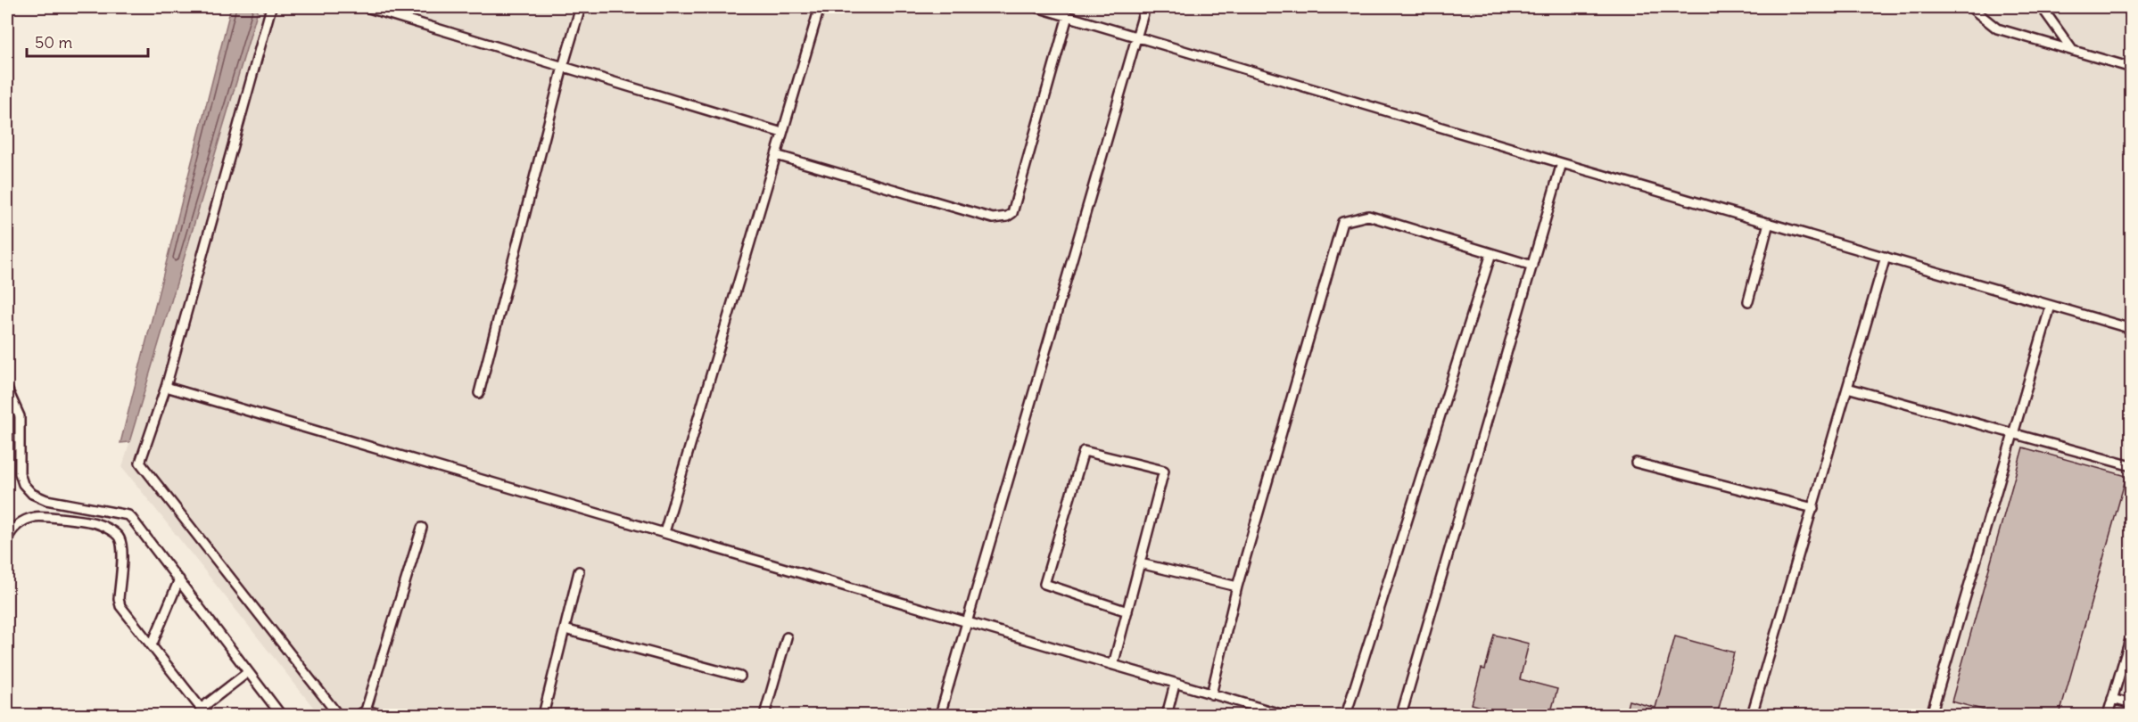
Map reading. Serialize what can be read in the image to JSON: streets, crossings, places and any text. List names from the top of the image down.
{
  "scale_bar": "50 m"
}
